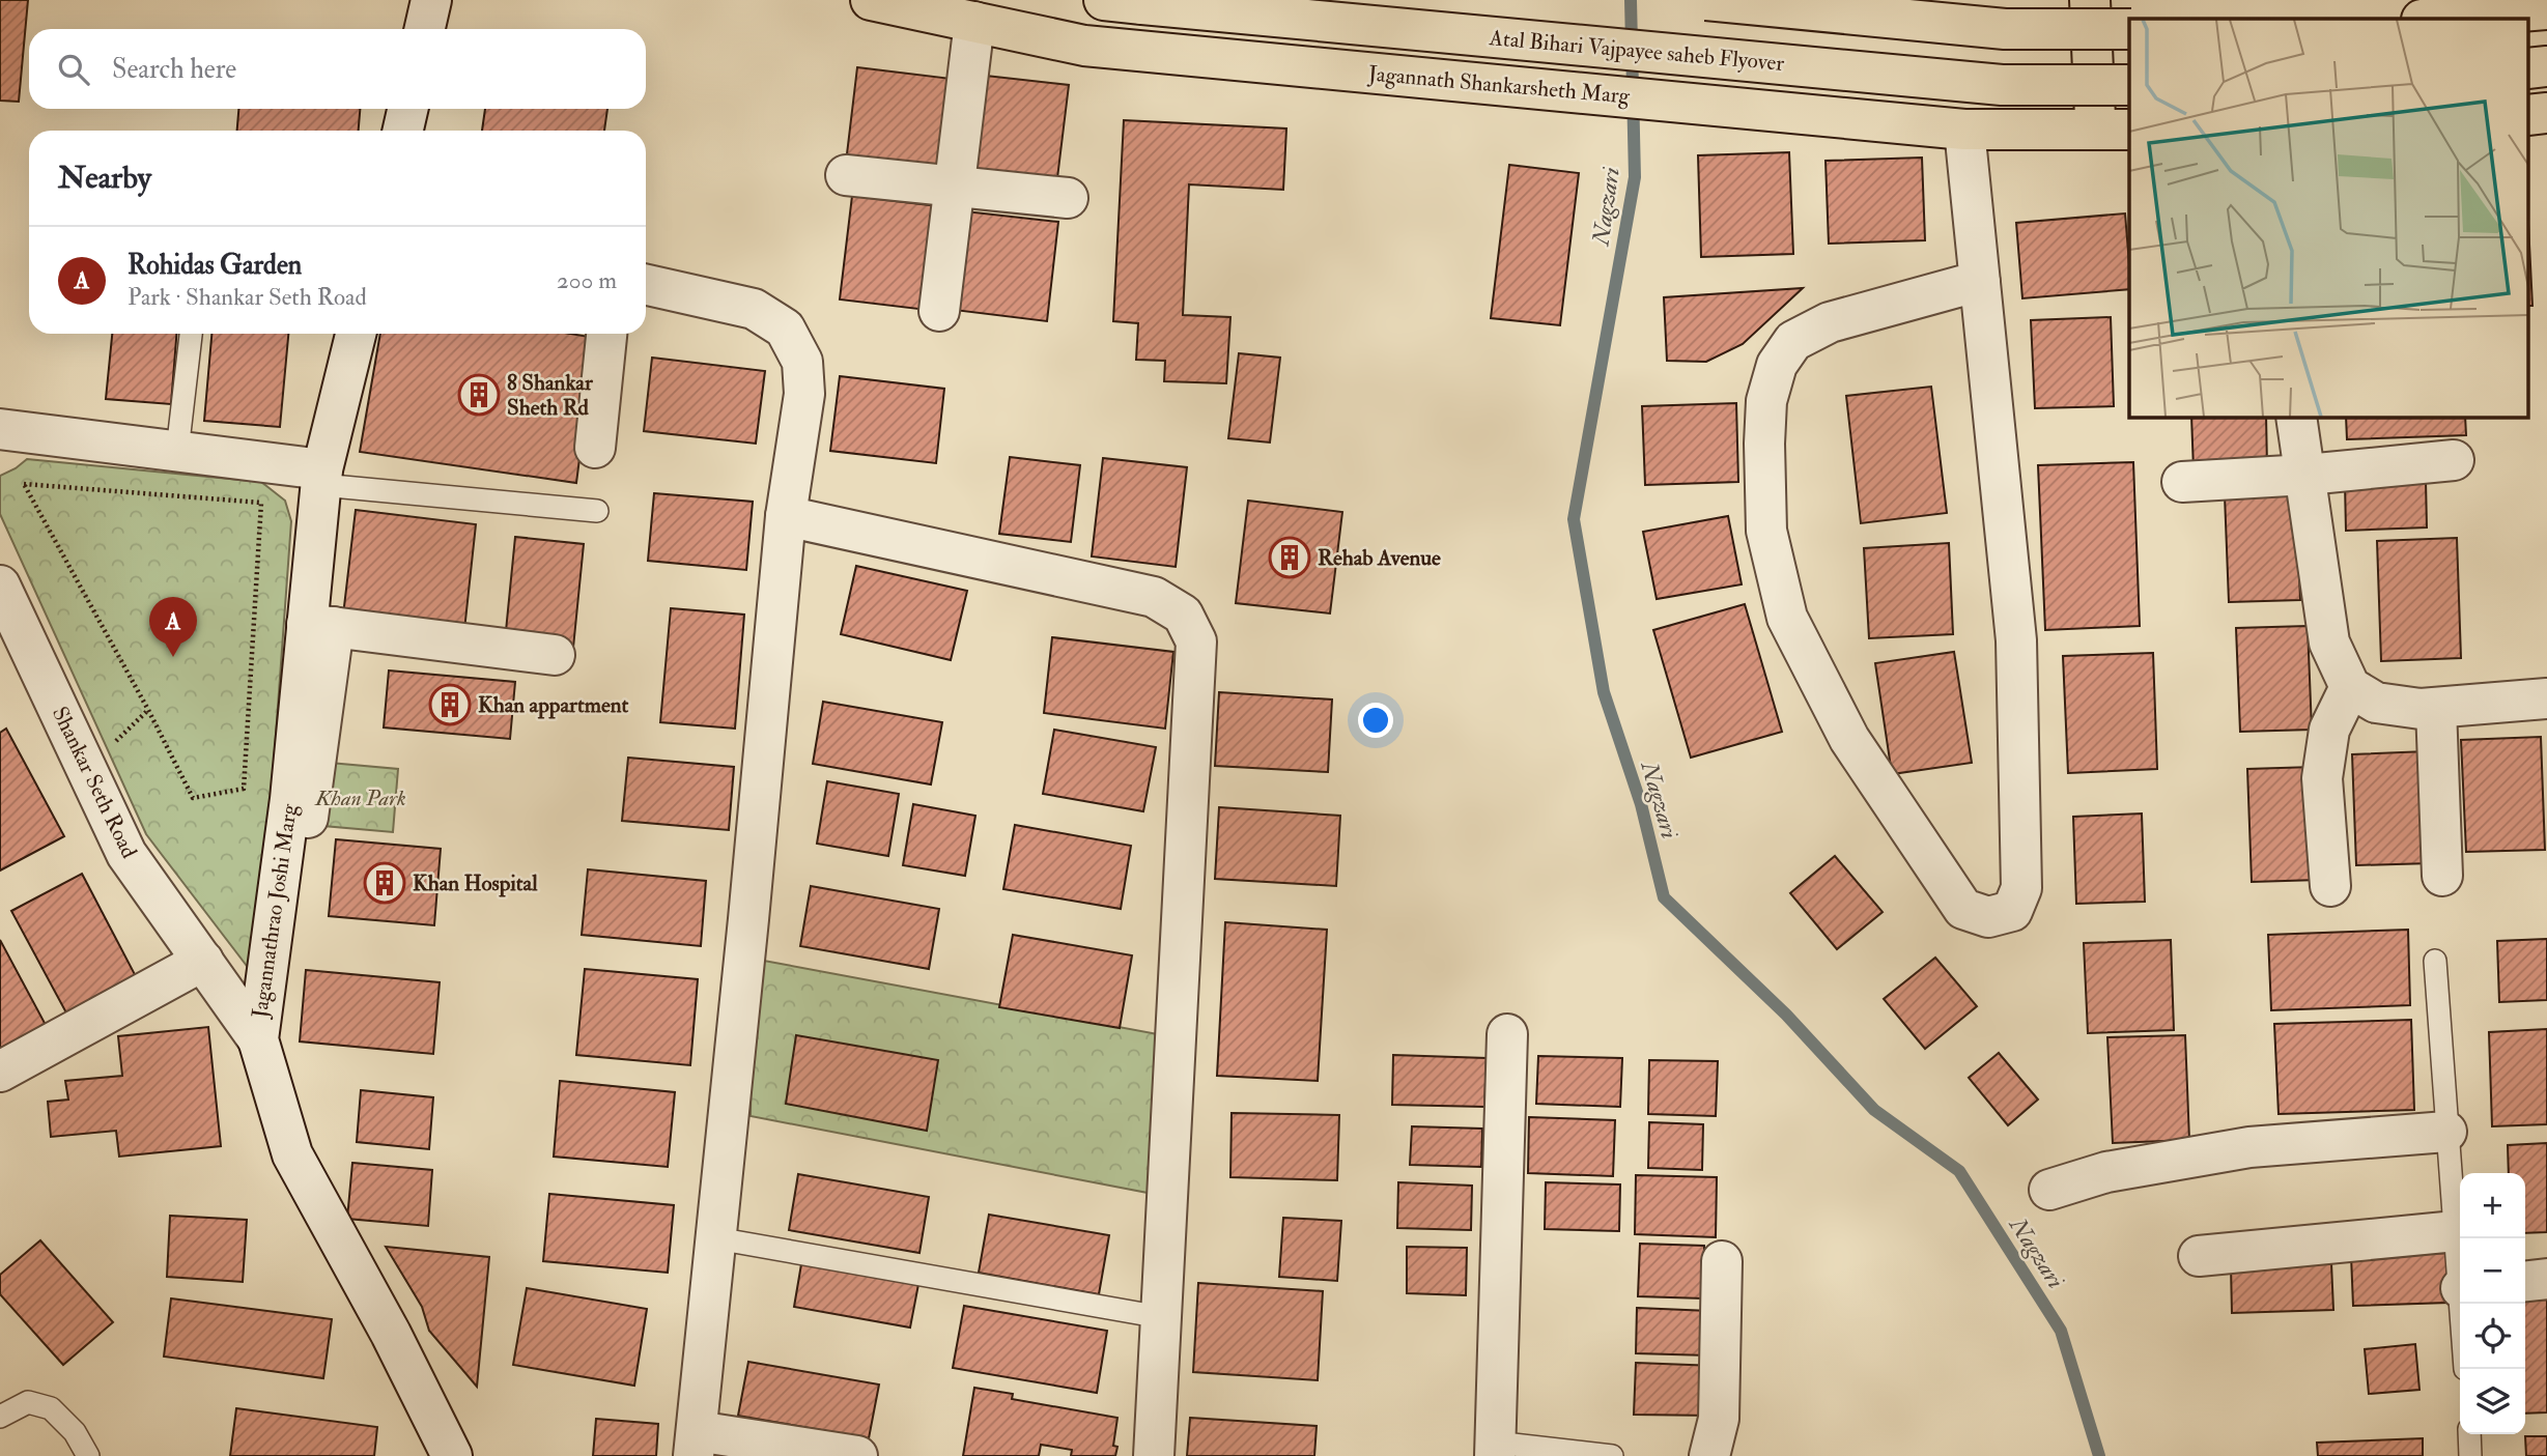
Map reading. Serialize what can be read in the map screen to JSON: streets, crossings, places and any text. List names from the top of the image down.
{
  "streets": {
    "main road": ["Atal Bihari Vajpayee saheb Flyover", "Jagannath Shankarsheth Marg"],
    "street": ["Shankar Seth Road", "Jagannathrao Joshi Marg"]
  },
  "crossings": [
    ["Shankar Seth Road", "Jagannathrao Joshi Marg"]
  ],
  "water": ["Nagzari"],
  "parks": ["Khan Park"],
  "places": {
    "building": [
      "8 Shankar Sheth Rd",
      "Rehab Avenue",
      "Khan appartment",
      "Khan Hospital"
    ]
  },
  "page": {
    "search": "Search here",
    "heading": "Nearby",
    "list": [
      {
        "mark": "A",
        "name": "Rohidas Garden",
        "note": "Park · Shankar Seth Road",
        "value": "200 m"
      }
    ],
    "pins": "A",
    "map_buttons": ["+", "−"]
  }
}
